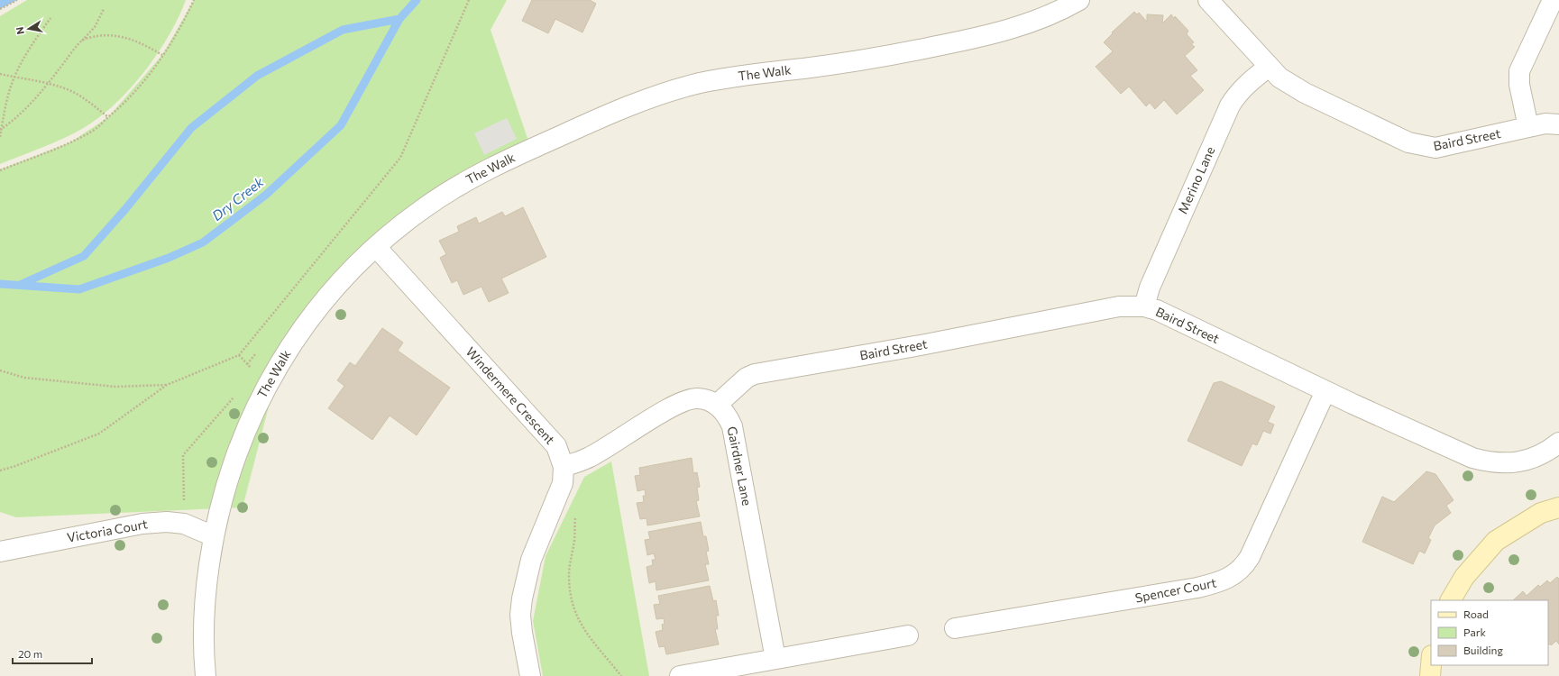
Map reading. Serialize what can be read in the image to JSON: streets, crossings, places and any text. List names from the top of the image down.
{
  "streets": {
    "street": [
      "The Walk",
      "Baird Street",
      "Merino Lane",
      "Windermere Crescent",
      "Gairdner Lane",
      "Victoria Court",
      "Spencer Court"
    ]
  },
  "crossings": [
    ["The Walk", "Windermere Crescent"],
    ["The Walk", "Victoria Court"],
    ["Baird Street", "Merino Lane"],
    ["Baird Street", "Gairdner Lane"],
    ["Baird Street", "Spencer Court"]
  ],
  "water": ["Dry Creek"],
  "legend": ["Road", "Park", "Building"],
  "scale_bar": "20 m",
  "north": "left"
}
